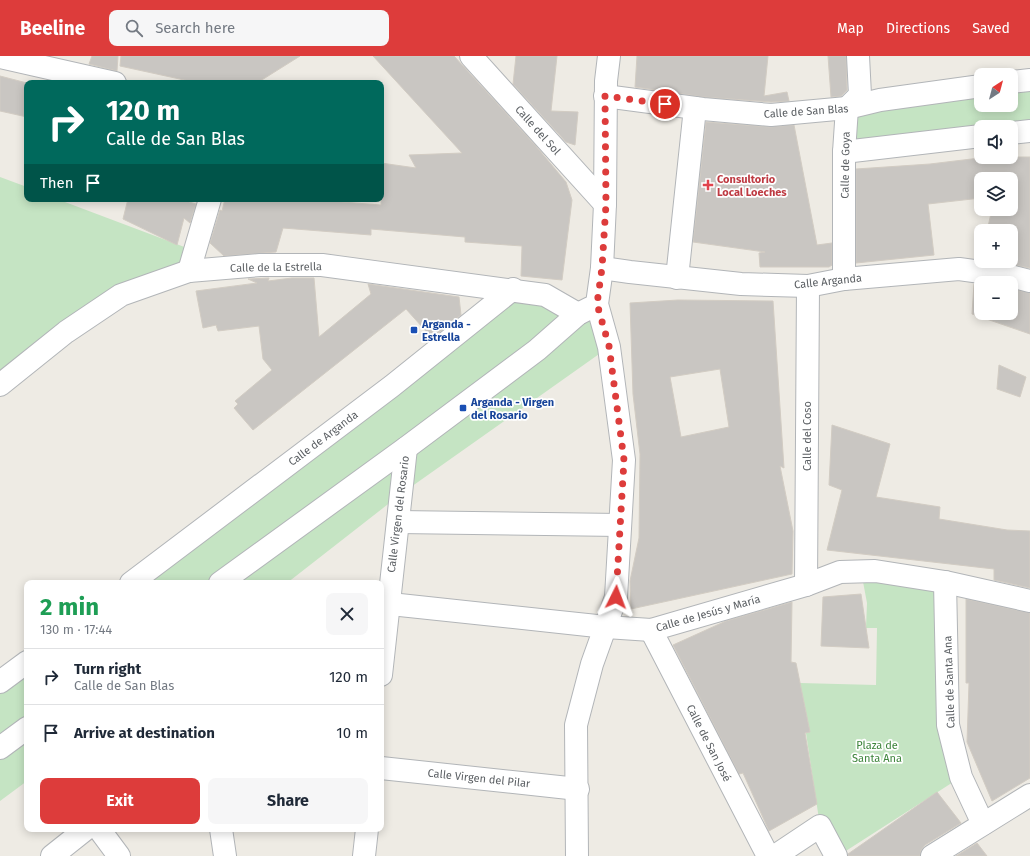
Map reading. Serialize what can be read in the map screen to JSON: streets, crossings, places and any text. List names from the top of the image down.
{
  "streets": {
    "street": [
      "Calle de San Blas",
      "Calle del Sol",
      "Calle de Goya",
      "Calle de la Estrella",
      "Calle Arganda",
      "Calle del Coso",
      "Calle de Arganda",
      "Calle Virgen del Rosario",
      "Calle de Jesús y María",
      "Calle de Santa Ana",
      "Calle de San José",
      "Calle Virgen del Pilar"
    ]
  },
  "crossings": [
    ["Calle de San Blas", "Calle de Goya"],
    ["Calle de Goya", "Calle Arganda"],
    ["Calle de la Estrella", "Calle de Arganda"],
    ["Calle Arganda", "Calle del Coso"],
    ["Calle del Coso", "Calle de Jesús y María"],
    ["Calle Virgen del Rosario", "Calle de Jesús y María"],
    ["Calle de Jesús y María", "Calle de Santa Ana"],
    ["Calle de Jesús y María", "Calle de San José"]
  ],
  "parks": ["Plaza de Santa Ana"],
  "places": {
    "health": ["Consultorio Local Loeches"],
    "transit": ["Arganda - Estrella", "Arganda - Virgen del Rosario"]
  },
  "north": "top right",
  "page": {
    "header": "Beeline",
    "search": "Search here",
    "nav": ["Map", "Directions", "Saved"],
    "map_buttons": ["+", "−"],
    "turn": ["120 m", "Calle de San Blas"],
    "then": "Then",
    "heading": ["2 min", "130 m · 17:44"],
    "list": [
      {
        "name": "Turn right",
        "note": "Calle de San Blas",
        "value": "120 m"
      },
      {
        "name": "Arrive at destination",
        "value": "10 m"
      }
    ],
    "buttons": ["Exit", "Share"]
  }
}
